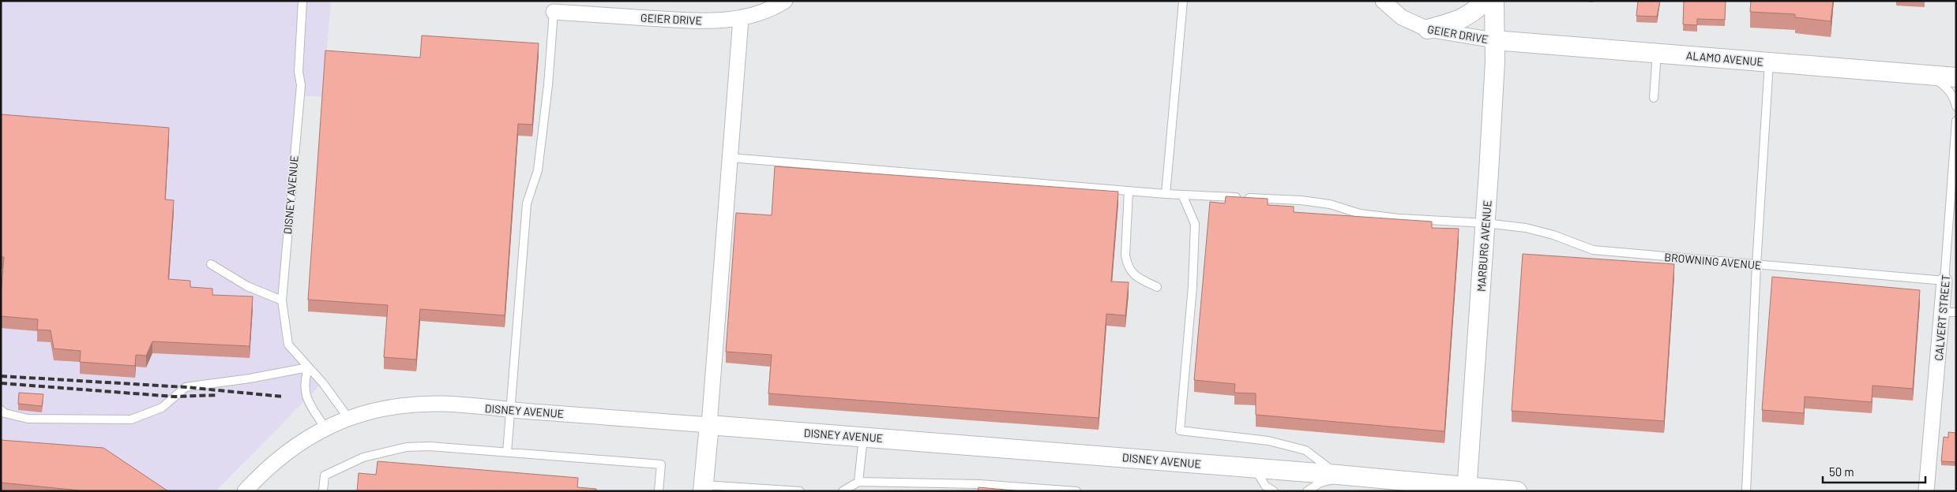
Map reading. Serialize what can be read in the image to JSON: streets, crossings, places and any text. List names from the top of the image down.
{
  "streets": {
    "street": [
      "GEIER DRIVE",
      "ALAMO AVENUE",
      "DISNEY AVENUE",
      "MARBURG AVENUE",
      "CALVERT STREET"
    ],
    "lane": ["BROWNING AVENUE"]
  },
  "crossings": [
    ["GEIER DRIVE", "ALAMO AVENUE"],
    ["GEIER DRIVE", "MARBURG AVENUE"],
    ["ALAMO AVENUE", "MARBURG AVENUE"],
    ["DISNEY AVENUE", "MARBURG AVENUE"],
    ["MARBURG AVENUE", "BROWNING AVENUE"],
    ["BROWNING AVENUE", "CALVERT STREET"]
  ],
  "scale_bar": "50 m"
}
